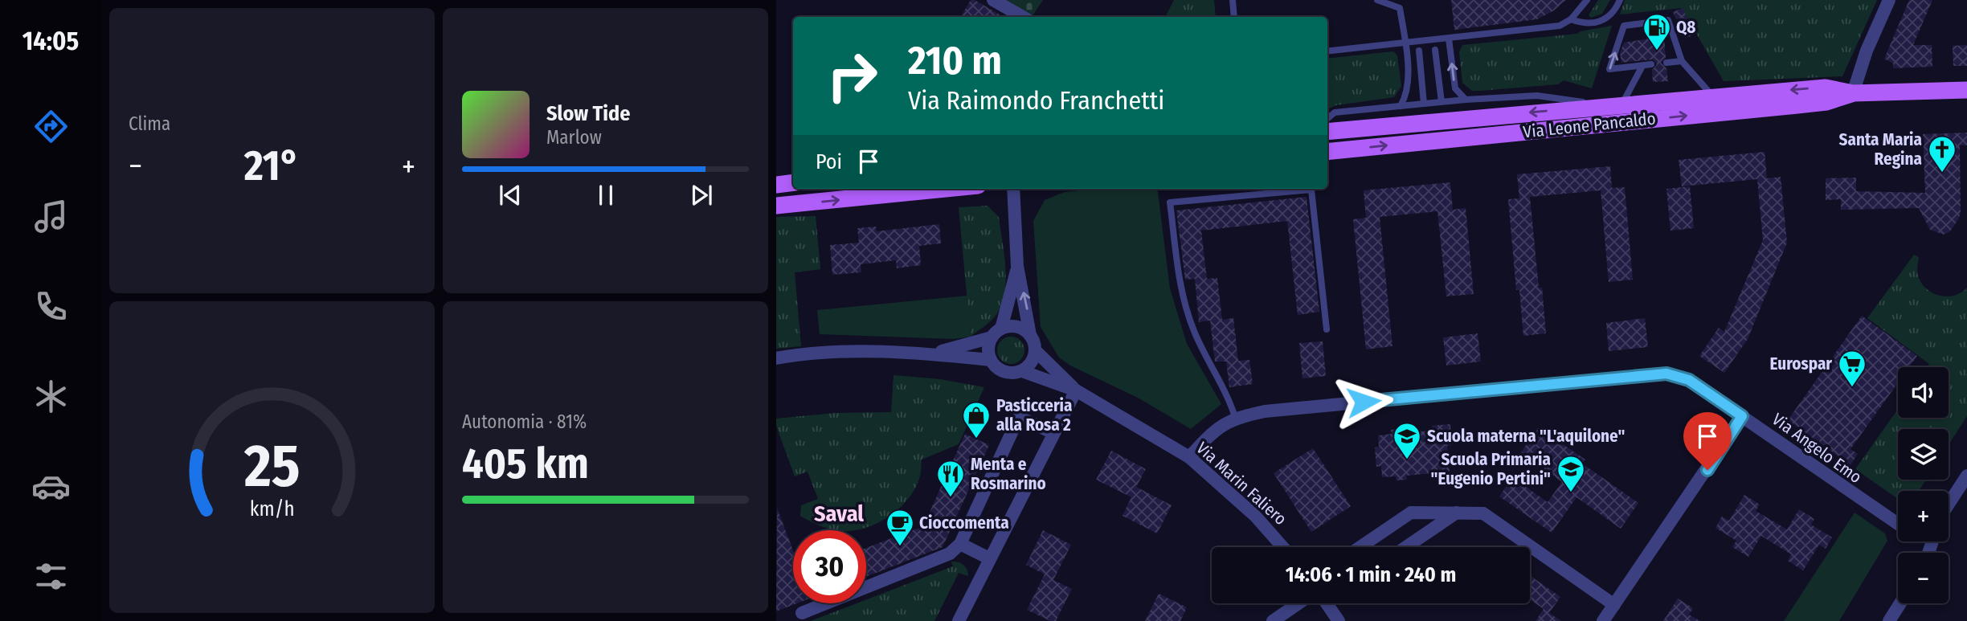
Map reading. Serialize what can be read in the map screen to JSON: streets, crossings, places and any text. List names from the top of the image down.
{
  "streets": {
    "main road": ["Via Leone Pancaldo"],
    "street": ["Via Angelo Emo", "Via Marin Faliero"]
  },
  "crossings": [
    ["Via Angelo Emo", "Via Marin Faliero"]
  ],
  "districts": ["Saval"],
  "places": {
    "fuel station": ["Q8"],
    "church": ["Santa Maria Regina"],
    "supermarket": ["Eurospar"],
    "shop": ["Pasticceria alla Rosa 2"],
    "school or university": ["Scuola materna \"L'aquilone\"", "Scuola Primaria \"Eugenio Pertini\""],
    "restaurant": ["Menta e Rosmarino"],
    "cafe": ["Cioccomenta"]
  },
  "page": {
    "tabs": "14:05",
    "tile": [
      "Clima",
      ["Autonomia · 81%", "405 km"]
    ],
    "turn": ["210 m", "Via Raimondo Franchetti"],
    "song": ["Slow Tide", "Marlow"],
    "then": "Poi",
    "heat": ["−", "21°", "+"],
    "map_buttons": ["+", "−"],
    "limit": "30",
    "trip": "14:06 · 1 min · 240 m",
    "gauge": ["25", "km/h"]
  }
}
